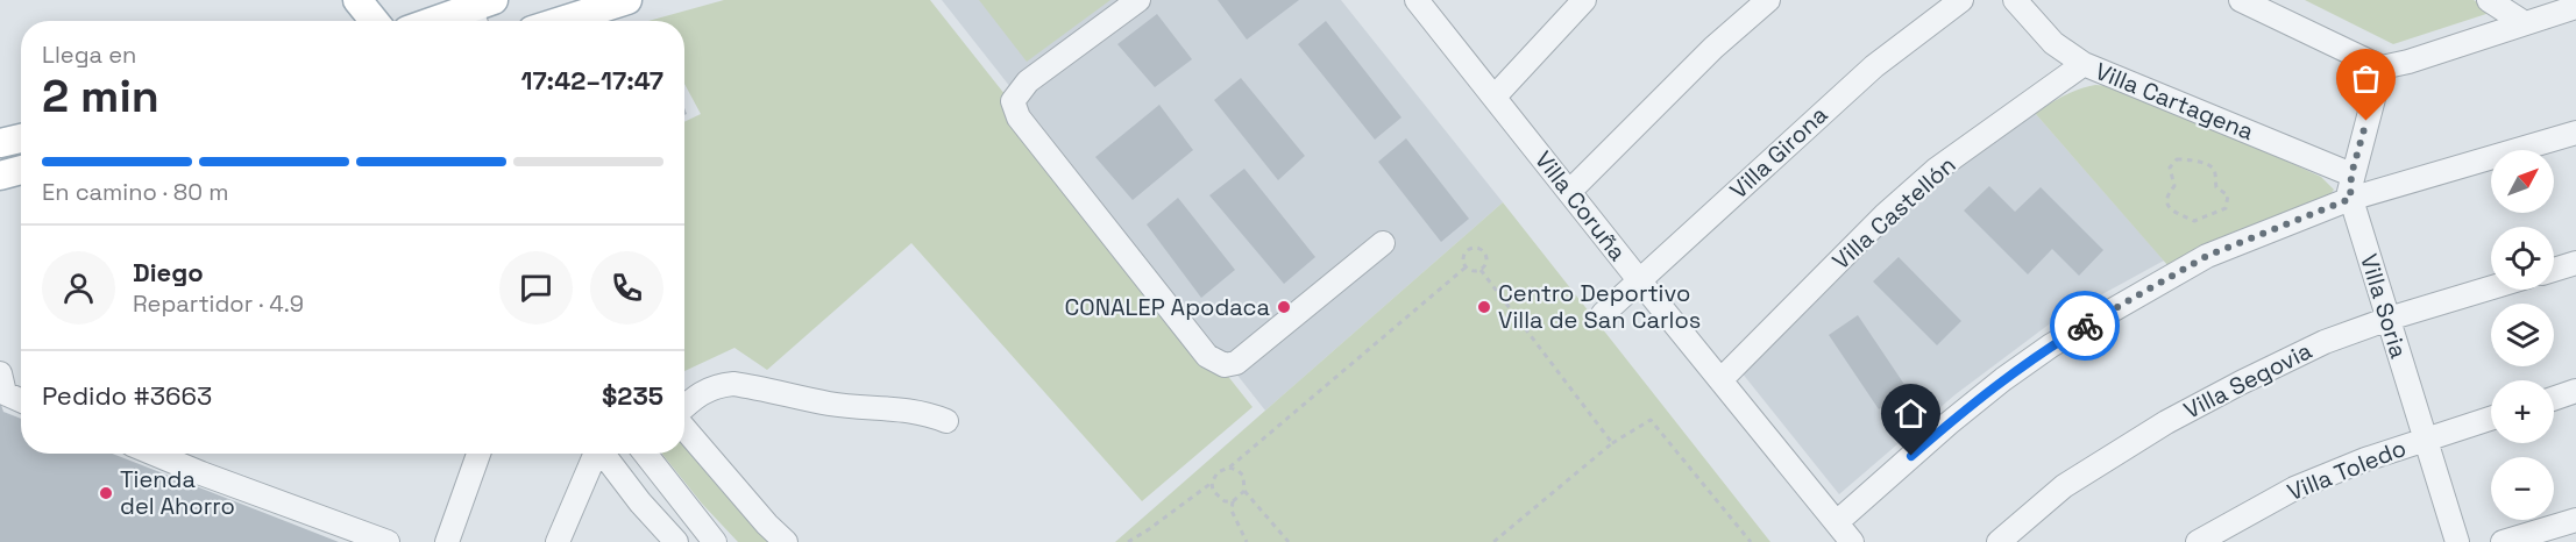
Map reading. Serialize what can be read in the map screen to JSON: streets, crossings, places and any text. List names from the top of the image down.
{
  "streets": {
    "street": [
      "Villa Cartagena",
      "Villa Girona",
      "Villa Coruña",
      "Villa Castellón",
      "Villa Soria",
      "Villa Segovia",
      "Villa Toledo"
    ]
  },
  "crossings": [
    ["Villa Cartagena", "Villa Castellón"],
    ["Villa Cartagena", "Villa Soria"],
    ["Villa Girona", "Villa Coruña"],
    ["Villa Coruña", "Villa Castellón"],
    ["Villa Soria", "Villa Segovia"],
    ["Villa Soria", "Villa Toledo"]
  ],
  "places": ["CONALEP Apodaca", "Centro Deportivo Villa de San Carlos", "Tienda del Ahorro"],
  "north": "top right",
  "page": {
    "heading": ["2 min", "Llega en", "17:42–17:47"],
    "panel": [
      "Diego",
      "Repartidor · 4.9",
      "Pedido #3663",
      "$235"
    ],
    "bar": "En camino · 80 m",
    "map_buttons": ["+", "−"]
  }
}
